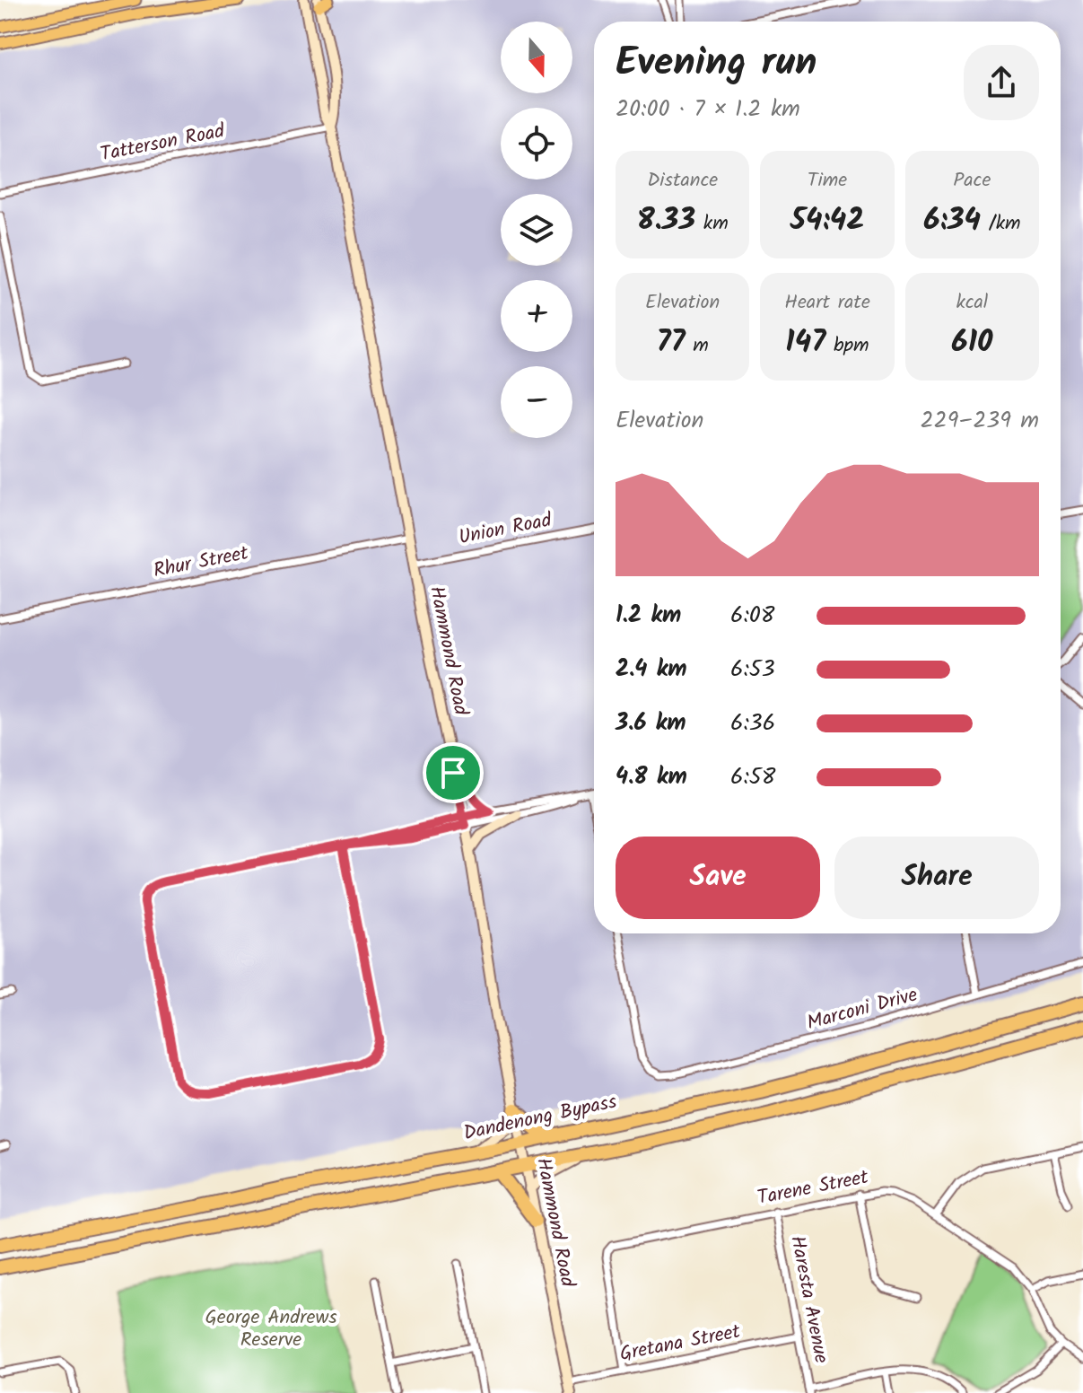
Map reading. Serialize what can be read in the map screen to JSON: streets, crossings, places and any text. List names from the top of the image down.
{
  "streets": {
    "highway": ["Dandenong Bypass"],
    "main road": ["Hammond Road"],
    "street": [
      "Tatterson Road",
      "Union Road",
      "Rhur Street",
      "Marconi Drive",
      "Tarene Street",
      "Haresta Avenue",
      "Gretana Street"
    ]
  },
  "crossings": [
    ["Tatterson Road", "Hammond Road"],
    ["Union Road", "Hammond Road"],
    ["Rhur Street", "Hammond Road"],
    ["Hammond Road", "Dandenong Bypass"],
    ["Hammond Road", "Gretana Street"],
    ["Tarene Street", "Haresta Avenue"],
    ["Tarene Street", "Gretana Street"],
    ["Haresta Avenue", "Gretana Street"]
  ],
  "parks": ["George Andrews Reserve"],
  "north": "bottom",
  "page": {
    "map_buttons": ["+", "−"],
    "heading": ["Evening run", "20:00 · 7 × 1.2 km"],
    "stats": [
      ["Distance", "8.33 km"],
      ["Time", "54:42"],
      ["Pace", "6:34 /km"],
      ["Elevation", "77 m"],
      ["Heart rate", "147 bpm"],
      ["kcal", "610"]
    ],
    "chart": ["Elevation", "229–239 m"],
    "list": [
      {
        "name": "1.2 km",
        "note": "6:08"
      },
      {
        "name": "2.4 km",
        "note": "6:53"
      },
      {
        "name": "3.6 km",
        "note": "6:36"
      },
      {
        "name": "4.8 km",
        "note": "6:58"
      }
    ],
    "buttons": ["Save", "Share"]
  }
}
